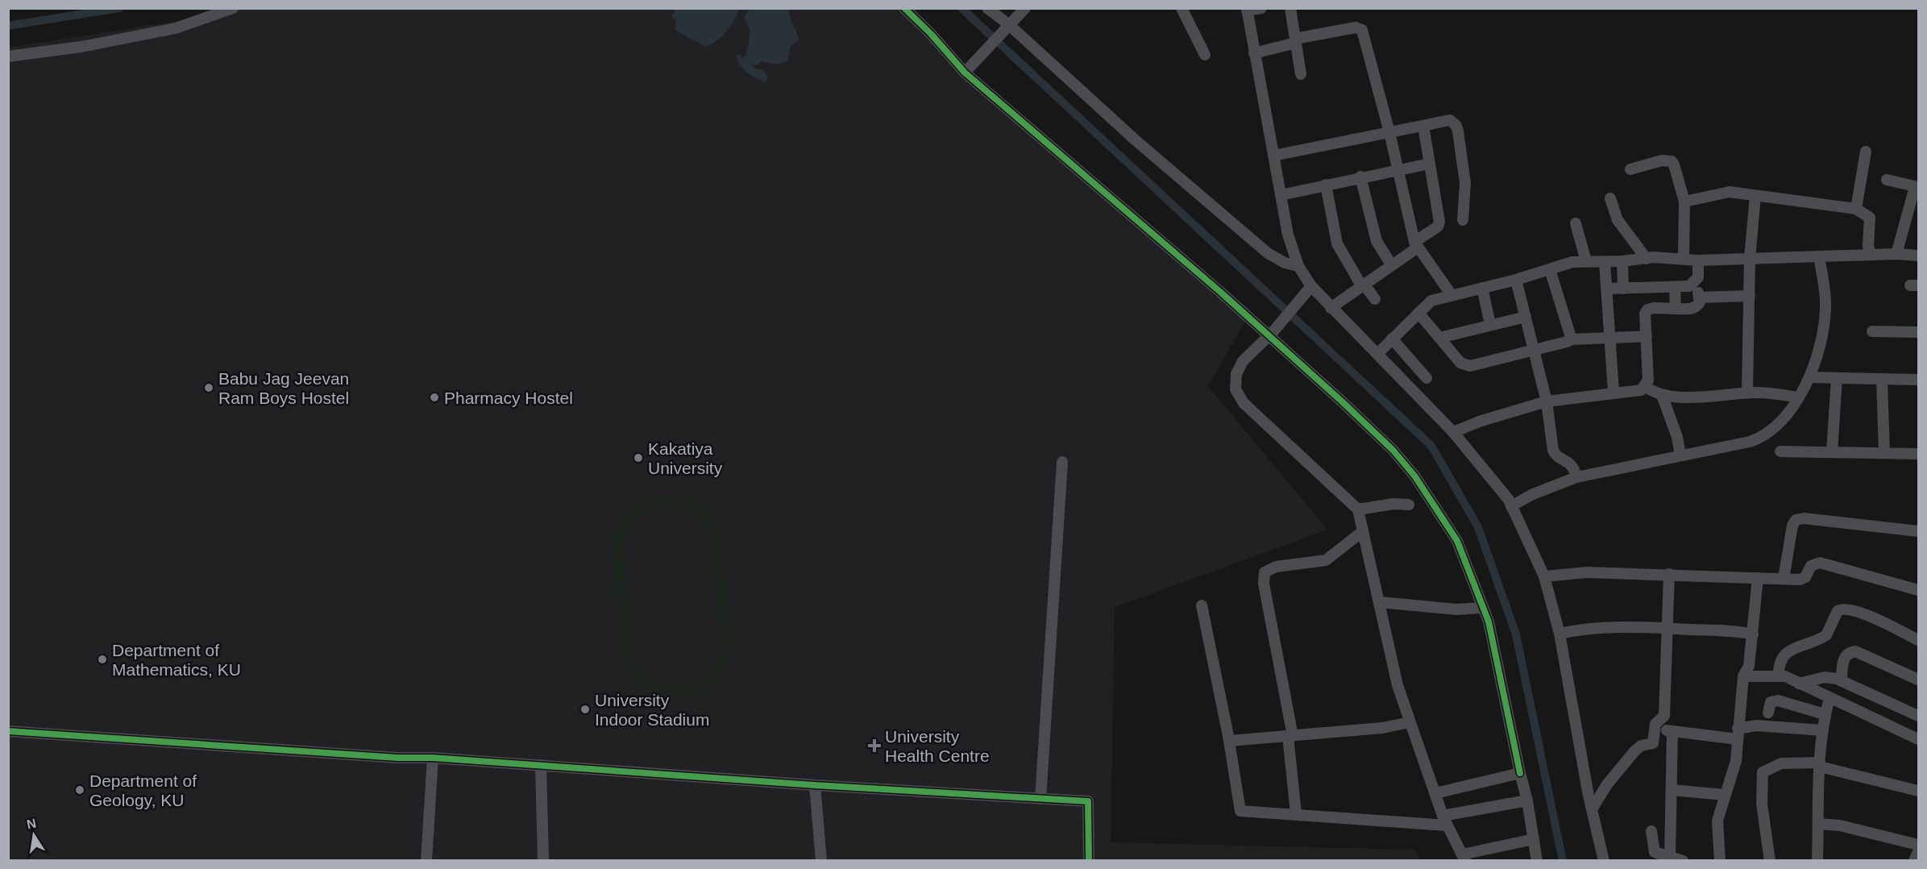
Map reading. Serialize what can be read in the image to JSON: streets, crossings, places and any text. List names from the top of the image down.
{
  "places": {
    "other": [
      "Babu Jag Jeevan Ram Boys Hostel",
      "Pharmacy Hostel",
      "Kakatiya University",
      "Department of Mathematics, KU",
      "University Indoor Stadium",
      "Department of Geology, KU"
    ],
    "health": ["University Health Centre"]
  },
  "north": "top"
}
